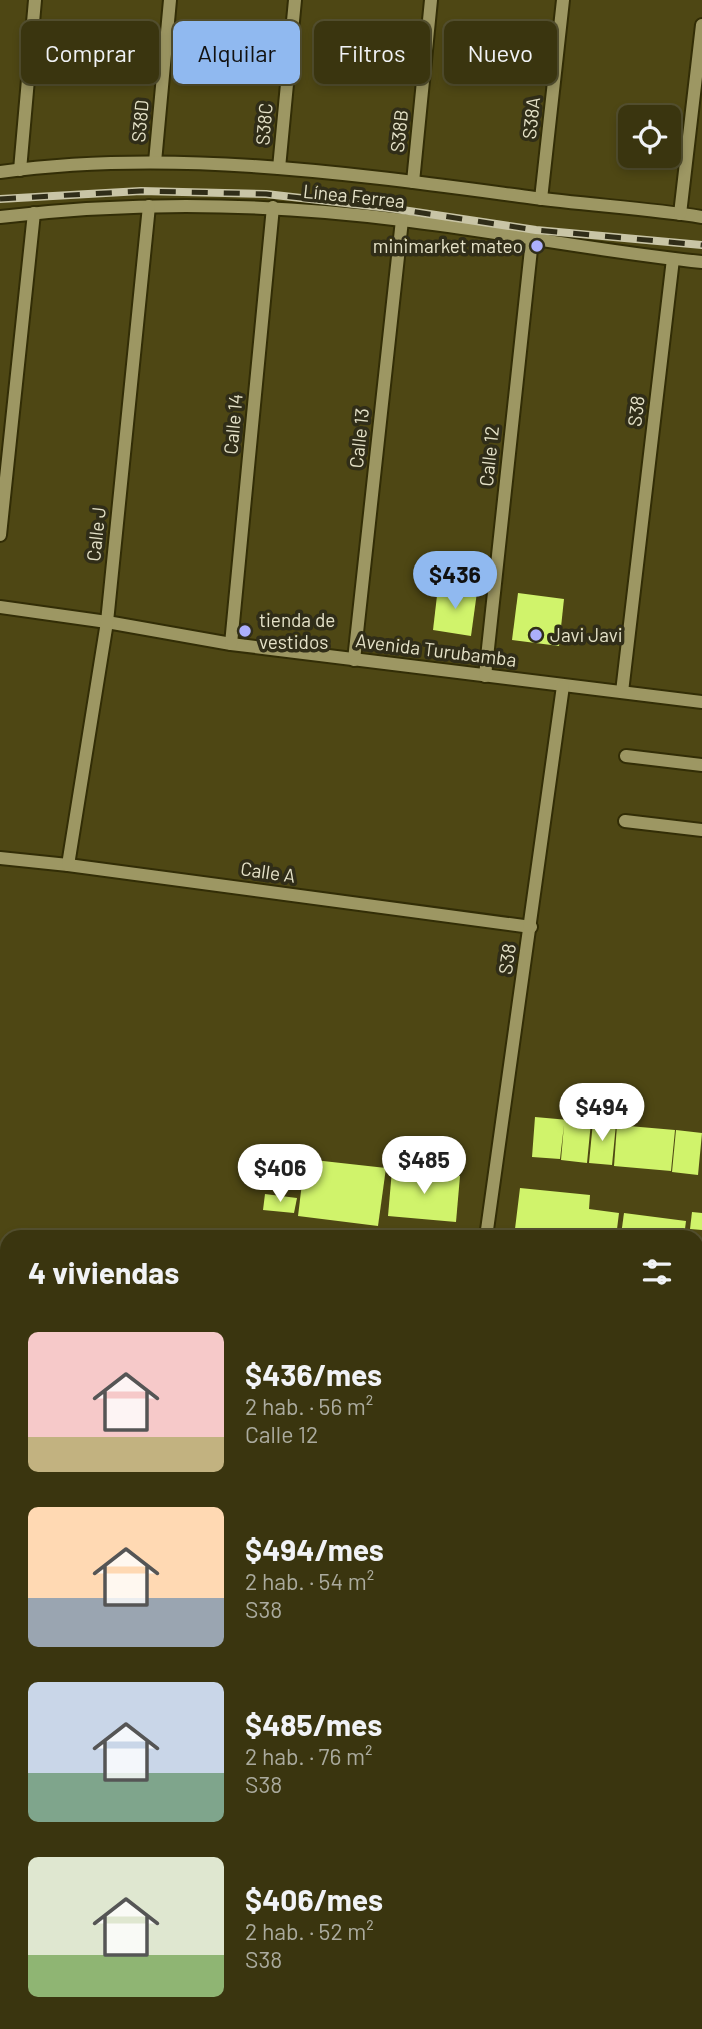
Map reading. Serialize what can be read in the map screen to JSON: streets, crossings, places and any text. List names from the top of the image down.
{
  "streets": {
    "street": [
      "S38A",
      "S38D",
      "S38C",
      "S38B",
      "Línea Ferrea",
      "S38",
      "Calle 14",
      "Calle 13",
      "Calle 12",
      "Calle J",
      "Avenida Turubamba",
      "Calle A"
    ]
  },
  "crossings": [
    ["S38A", "Línea Ferrea"],
    ["S38D", "Línea Ferrea"],
    ["S38C", "Línea Ferrea"],
    ["S38B", "Línea Ferrea"],
    ["Línea Ferrea", "S38"],
    ["Línea Ferrea", "Calle 14"],
    ["Línea Ferrea", "Calle 13"],
    ["Línea Ferrea", "Calle 12"],
    ["Línea Ferrea", "Calle J"],
    ["S38", "Avenida Turubamba"],
    ["S38", "Calle A"],
    ["Calle 14", "Avenida Turubamba"],
    ["Calle 13", "Avenida Turubamba"],
    ["Calle 12", "Avenida Turubamba"],
    ["Calle J", "Avenida Turubamba"],
    ["Calle J", "Calle A"]
  ],
  "places": ["minimarket mateo", "tienda de vestidos", "Javi Javi"],
  "page": {
    "chip": [
      "Comprar",
      "Alquilar",
      "Filtros",
      "Nuevo"
    ],
    "price": [
      "$436",
      "$494",
      "$485",
      "$406"
    ],
    "heading": "4 viviendas",
    "list": [
      {
        "name": "$436/mes",
        "note": "2 hab. · 56 m² · Calle 12"
      },
      {
        "name": "$494/mes",
        "note": "2 hab. · 54 m² · S38"
      },
      {
        "name": "$485/mes",
        "note": "2 hab. · 76 m² · S38"
      },
      {
        "name": "$406/mes",
        "note": "2 hab. · 52 m² · S38"
      }
    ]
  }
}
